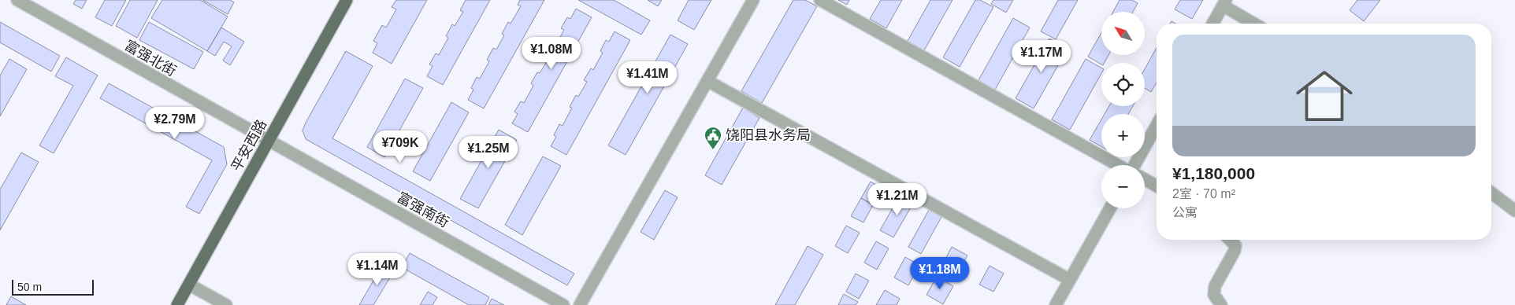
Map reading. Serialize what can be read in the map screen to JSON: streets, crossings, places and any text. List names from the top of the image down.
{
  "streets": {
    "main road": ["平安西路"],
    "street": ["富强北街", "富强南街"]
  },
  "crossings": [
    ["富强北街", "平安西路"],
    ["富强北街", "富强南街"],
    ["平安西路", "富强南街"]
  ],
  "places": {
    "public building": ["饶阳县水务局"]
  },
  "scale_bar": "50 m",
  "north": "top left",
  "page": {
    "map_buttons": ["+", "−"],
    "list": [
      {
        "name": "¥1,180,000",
        "note": "2室 · 70 m² · 公寓"
      }
    ],
    "price": [
      "¥1.08M",
      "¥1.17M",
      "¥1.41M",
      "¥2.79M",
      "¥709K",
      "¥1.25M",
      "¥1.21M",
      "¥1.14M",
      "¥1.18M"
    ],
    "scale": "50 m"
  }
}
